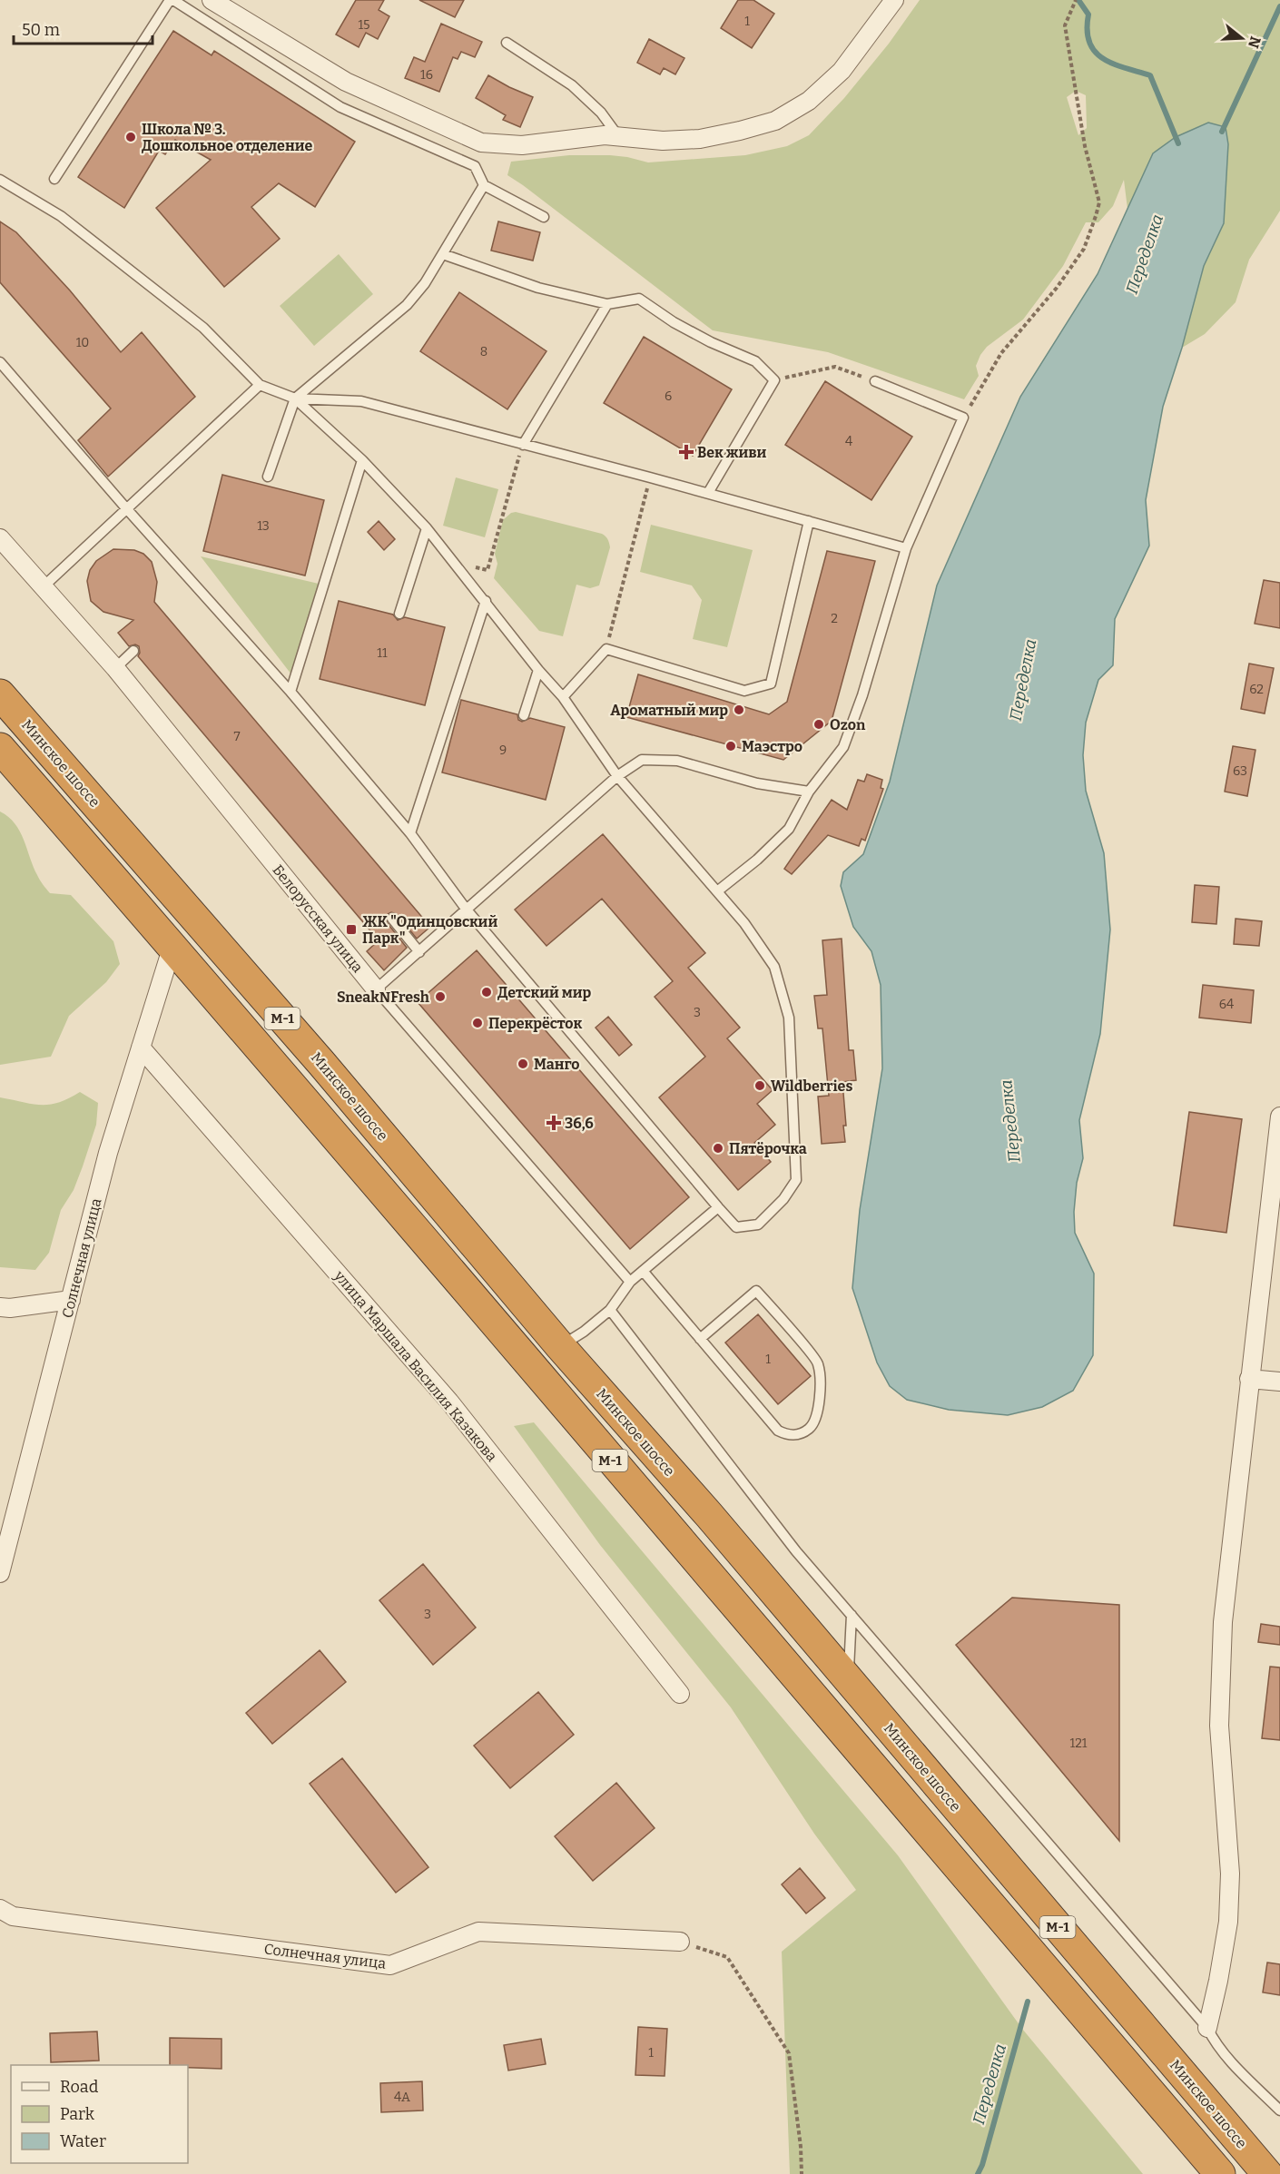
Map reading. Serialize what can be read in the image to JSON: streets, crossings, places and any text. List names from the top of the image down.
{
  "streets": {
    "highway": ["Минское шоссе", "М-1"],
    "street": ["Белорусская улица", "Солнечная улица", "улица Маршала Василия Казакова"]
  },
  "crossings": [
    ["М-1", "Солнечная улица"],
    ["Солнечная улица", "улица Маршала Василия Казакова"]
  ],
  "water": ["Переделка"],
  "places": {
    "other": [
      "Школа № 3. Дошкольное отделение",
      "Ароматный мир",
      "Ozon",
      "Маэстро",
      "Детский мир",
      "SneakNFresh",
      "Перекрёсток",
      "Манго",
      "Wildberries",
      "Пятёрочка"
    ],
    "health": ["Век живи", "36,6"],
    "transit": ["ЖК \"Одинцовский Парк\""]
  },
  "house_numbers": [
    "1",
    "15",
    "16",
    "10",
    "8",
    "6",
    "4",
    "13",
    "2",
    "11",
    "62",
    "7",
    "9",
    "63",
    "64",
    "3",
    "1",
    "3",
    "121",
    "1",
    "4А"
  ],
  "legend": ["Road", "Park", "Water"],
  "scale_bar": "50 m",
  "north": "right"
}
